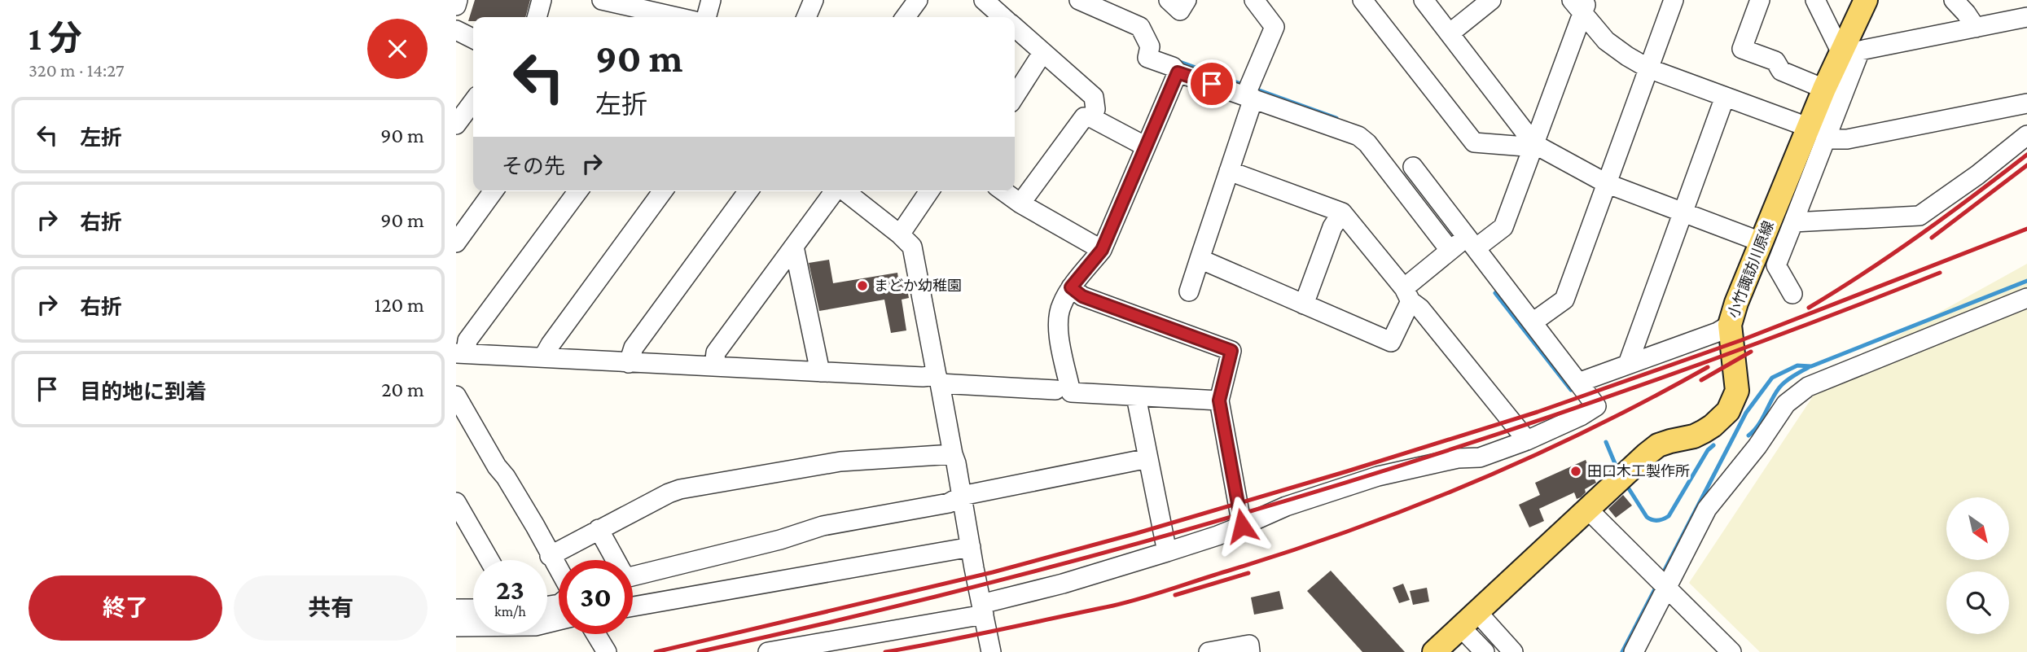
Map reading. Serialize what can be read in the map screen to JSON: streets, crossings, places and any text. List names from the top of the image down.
{
  "streets": {
    "main road": ["小竹諏訪川原線"]
  },
  "places": ["まどか幼稚園", "田口木工製作所"],
  "north": "bottom right",
  "page": {
    "heading": ["1 分", "320 m · 14:27"],
    "turn": ["90 m", "左折"],
    "list": [
      {
        "name": "左折",
        "value": "90 m"
      },
      {
        "name": "右折",
        "value": "90 m"
      },
      {
        "name": "右折",
        "value": "120 m"
      },
      {
        "name": "目的地に到着",
        "value": "20 m"
      }
    ],
    "then": "その先",
    "speed": "23 km/h",
    "limit": "30",
    "buttons": ["終了", "共有"]
  }
}
